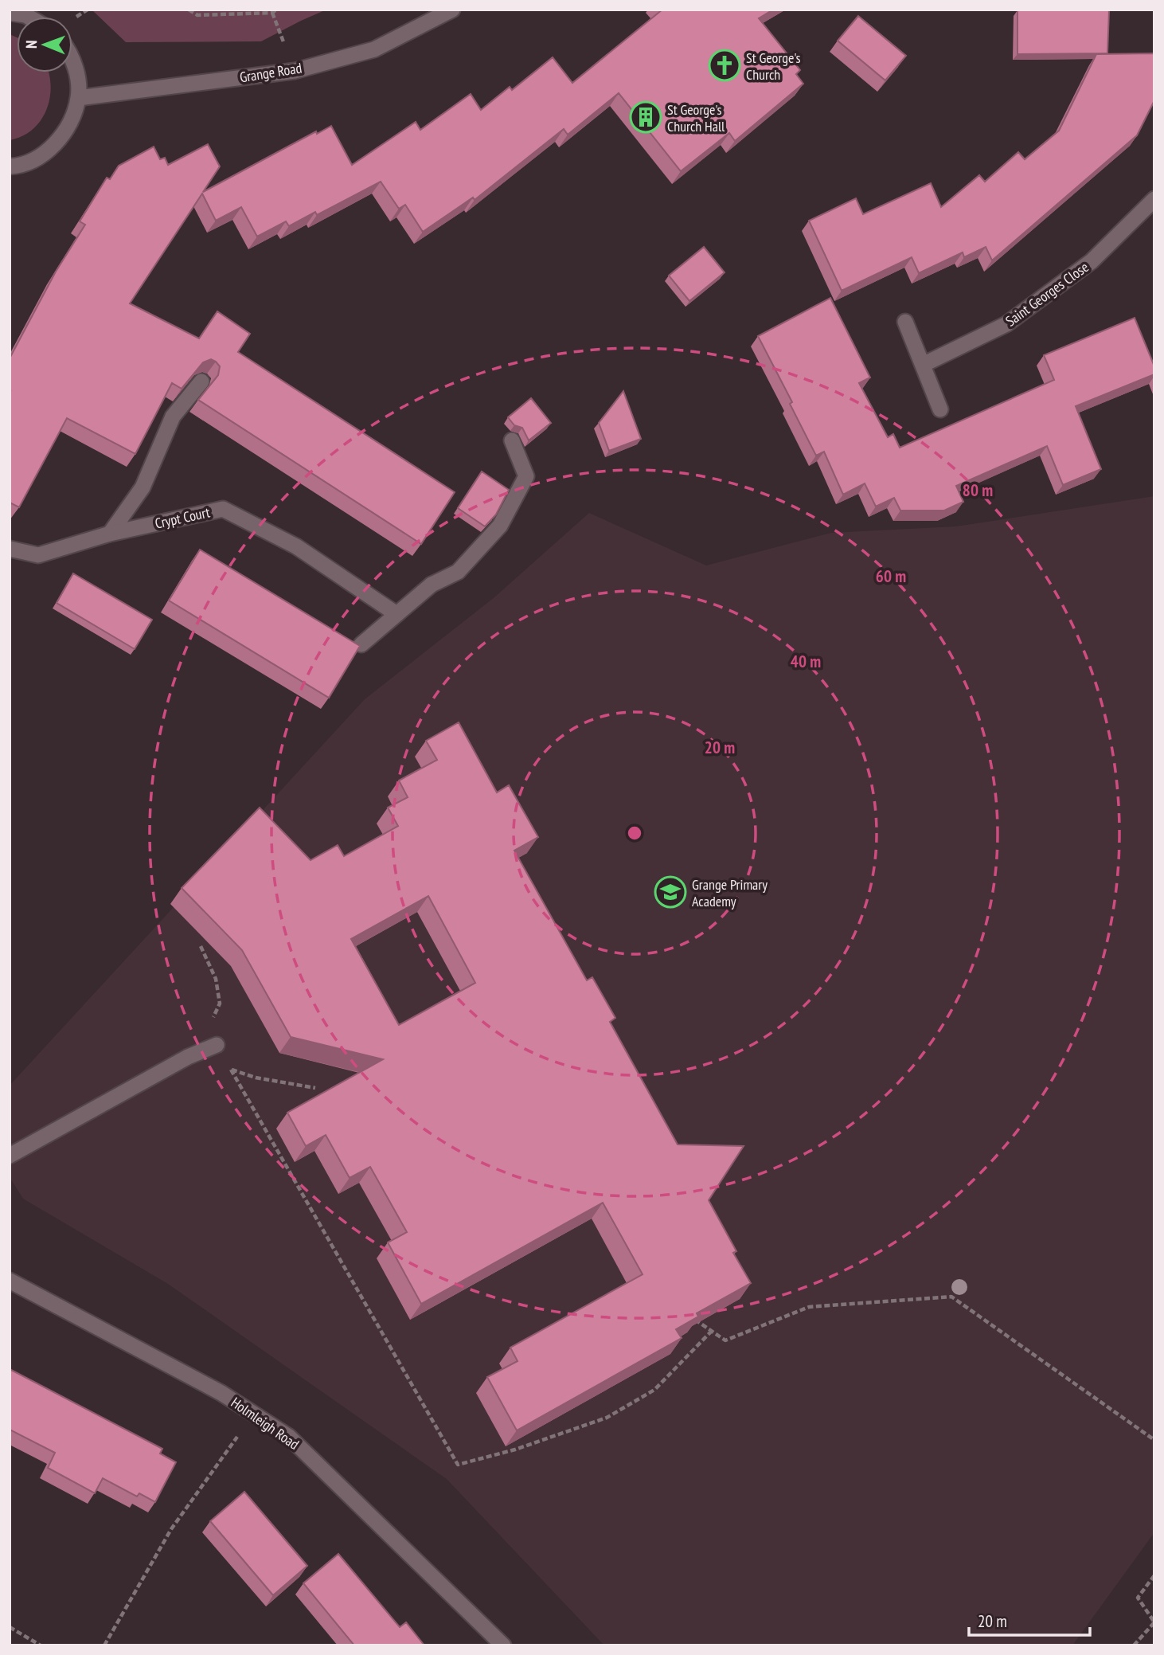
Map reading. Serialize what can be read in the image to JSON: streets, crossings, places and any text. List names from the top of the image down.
{
  "streets": {
    "street": [
      "Grange Road",
      "Saint Georges Close",
      "Crypt Court",
      "Holmleigh Road"
    ]
  },
  "places": {
    "church": ["St George's Church"],
    "building": ["St George's Church Hall"],
    "school or university": ["Grange Primary Academy"]
  },
  "scale_bar": "20 m",
  "north": "left",
  "rings": [
    "80 m",
    "60 m",
    "40 m",
    "20 m"
  ]
}
